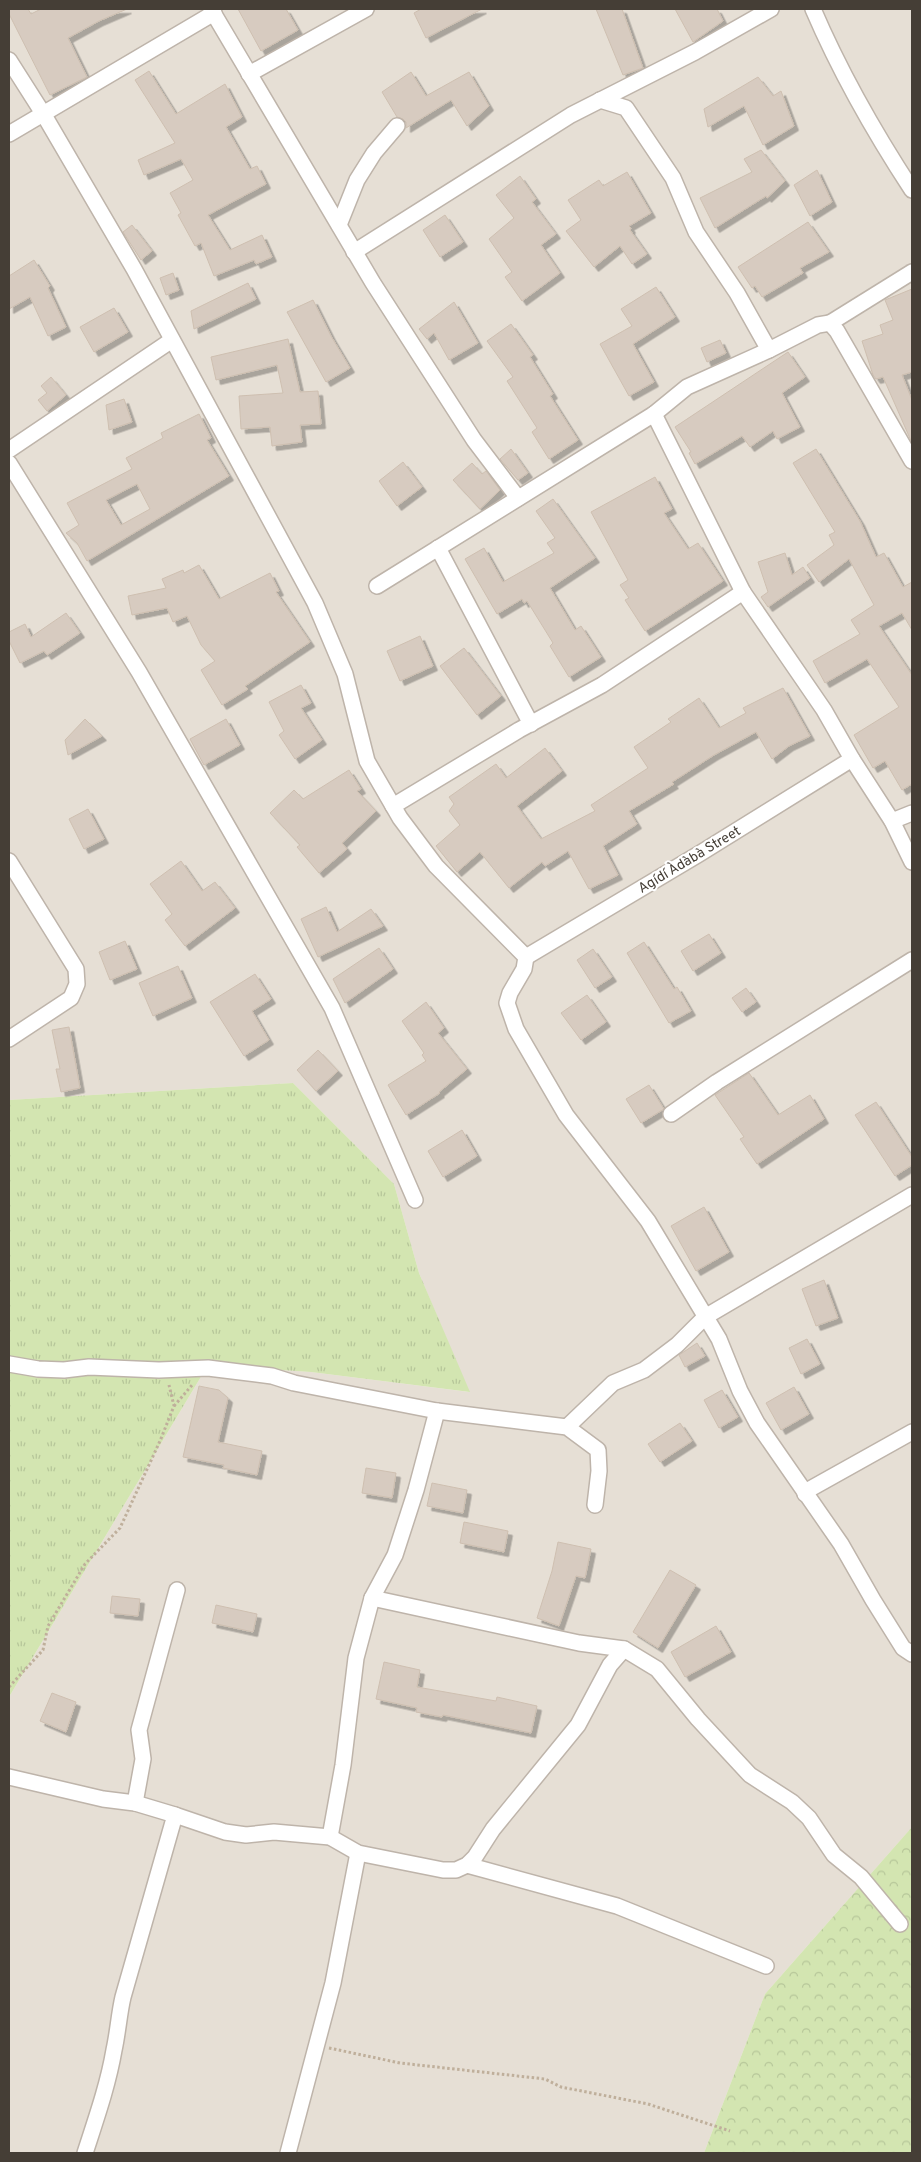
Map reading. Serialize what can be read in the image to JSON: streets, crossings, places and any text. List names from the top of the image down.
{
  "streets": {
    "street": ["Agídí Àdàbà Street"]
  }
}
